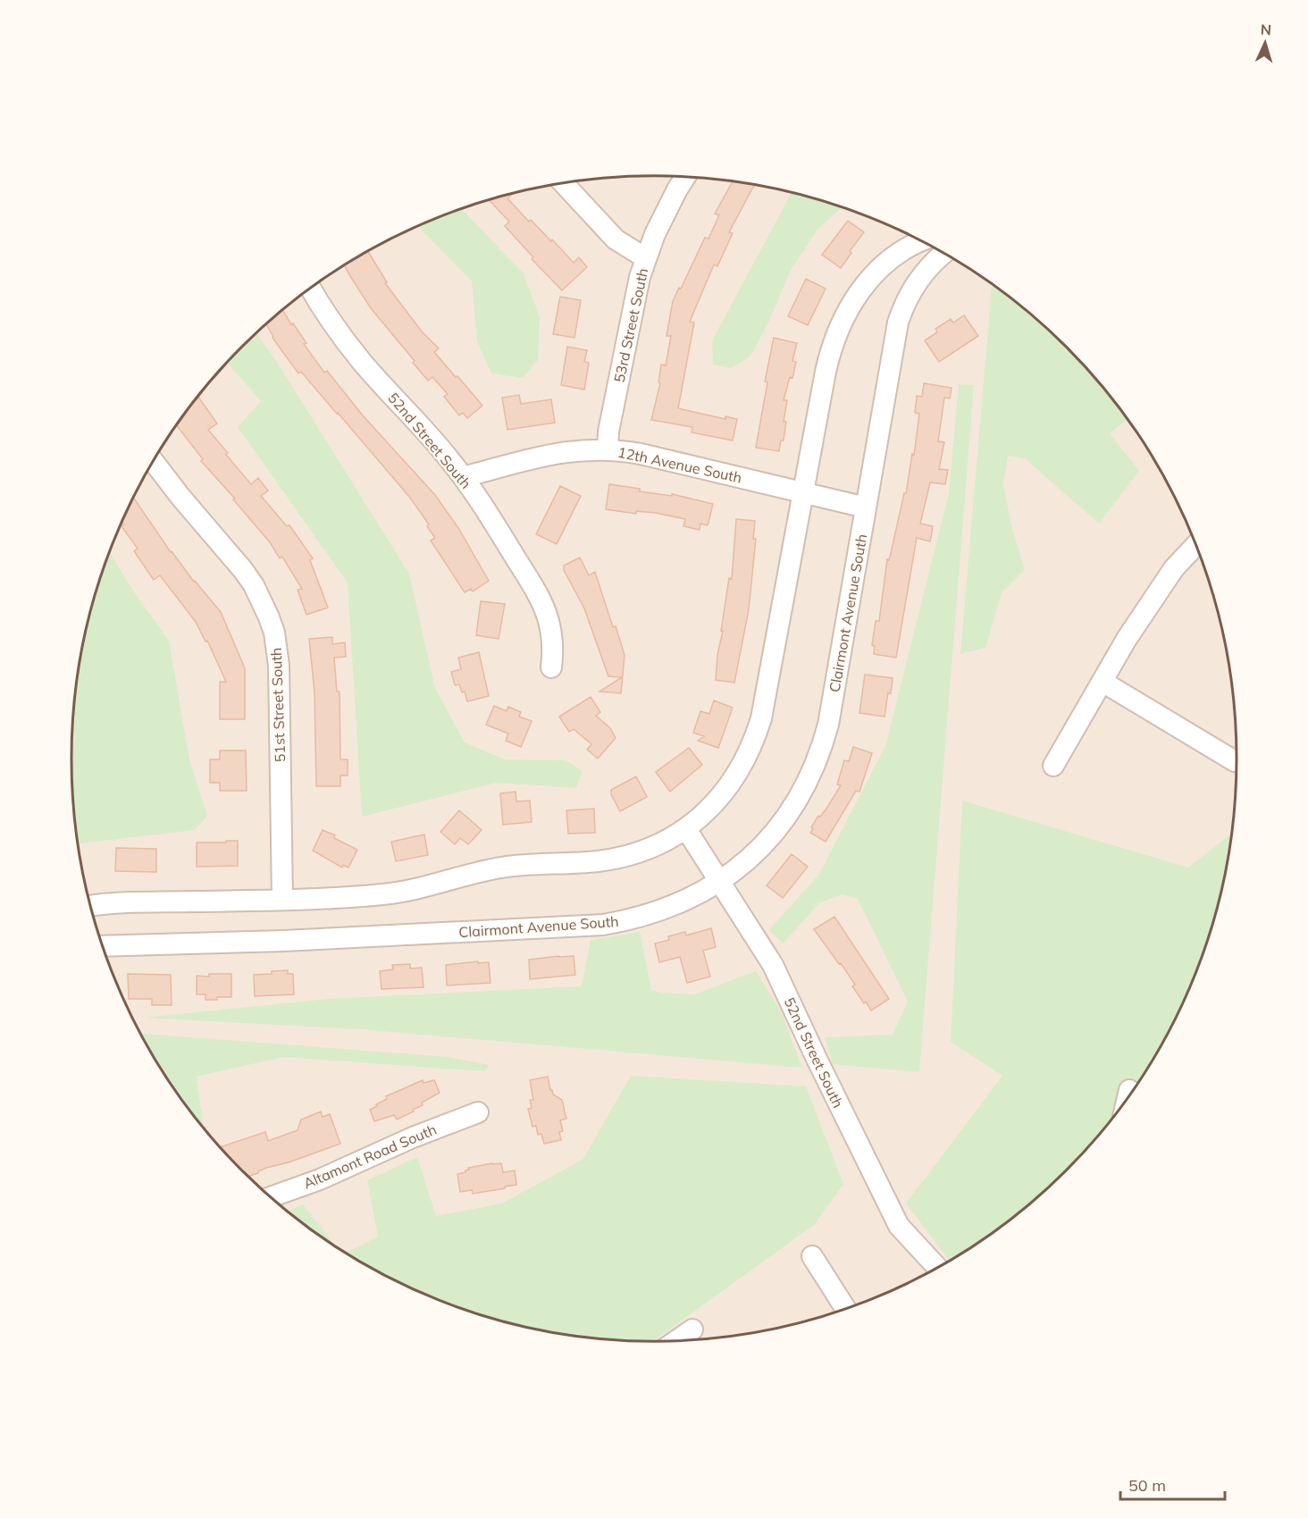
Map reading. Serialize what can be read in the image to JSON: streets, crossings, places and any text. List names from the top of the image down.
{
  "streets": {
    "street": [
      "53rd Street South",
      "52nd Street South",
      "12th Avenue South",
      "Clairmont Avenue South",
      "51st Street South",
      "Altamont Road South"
    ]
  },
  "crossings": [
    ["53rd Street South", "12th Avenue South"],
    ["52nd Street South", "12th Avenue South"],
    ["52nd Street South", "Clairmont Avenue South"],
    ["12th Avenue South", "Clairmont Avenue South"]
  ],
  "scale_bar": "50 m",
  "north": "top"
}
